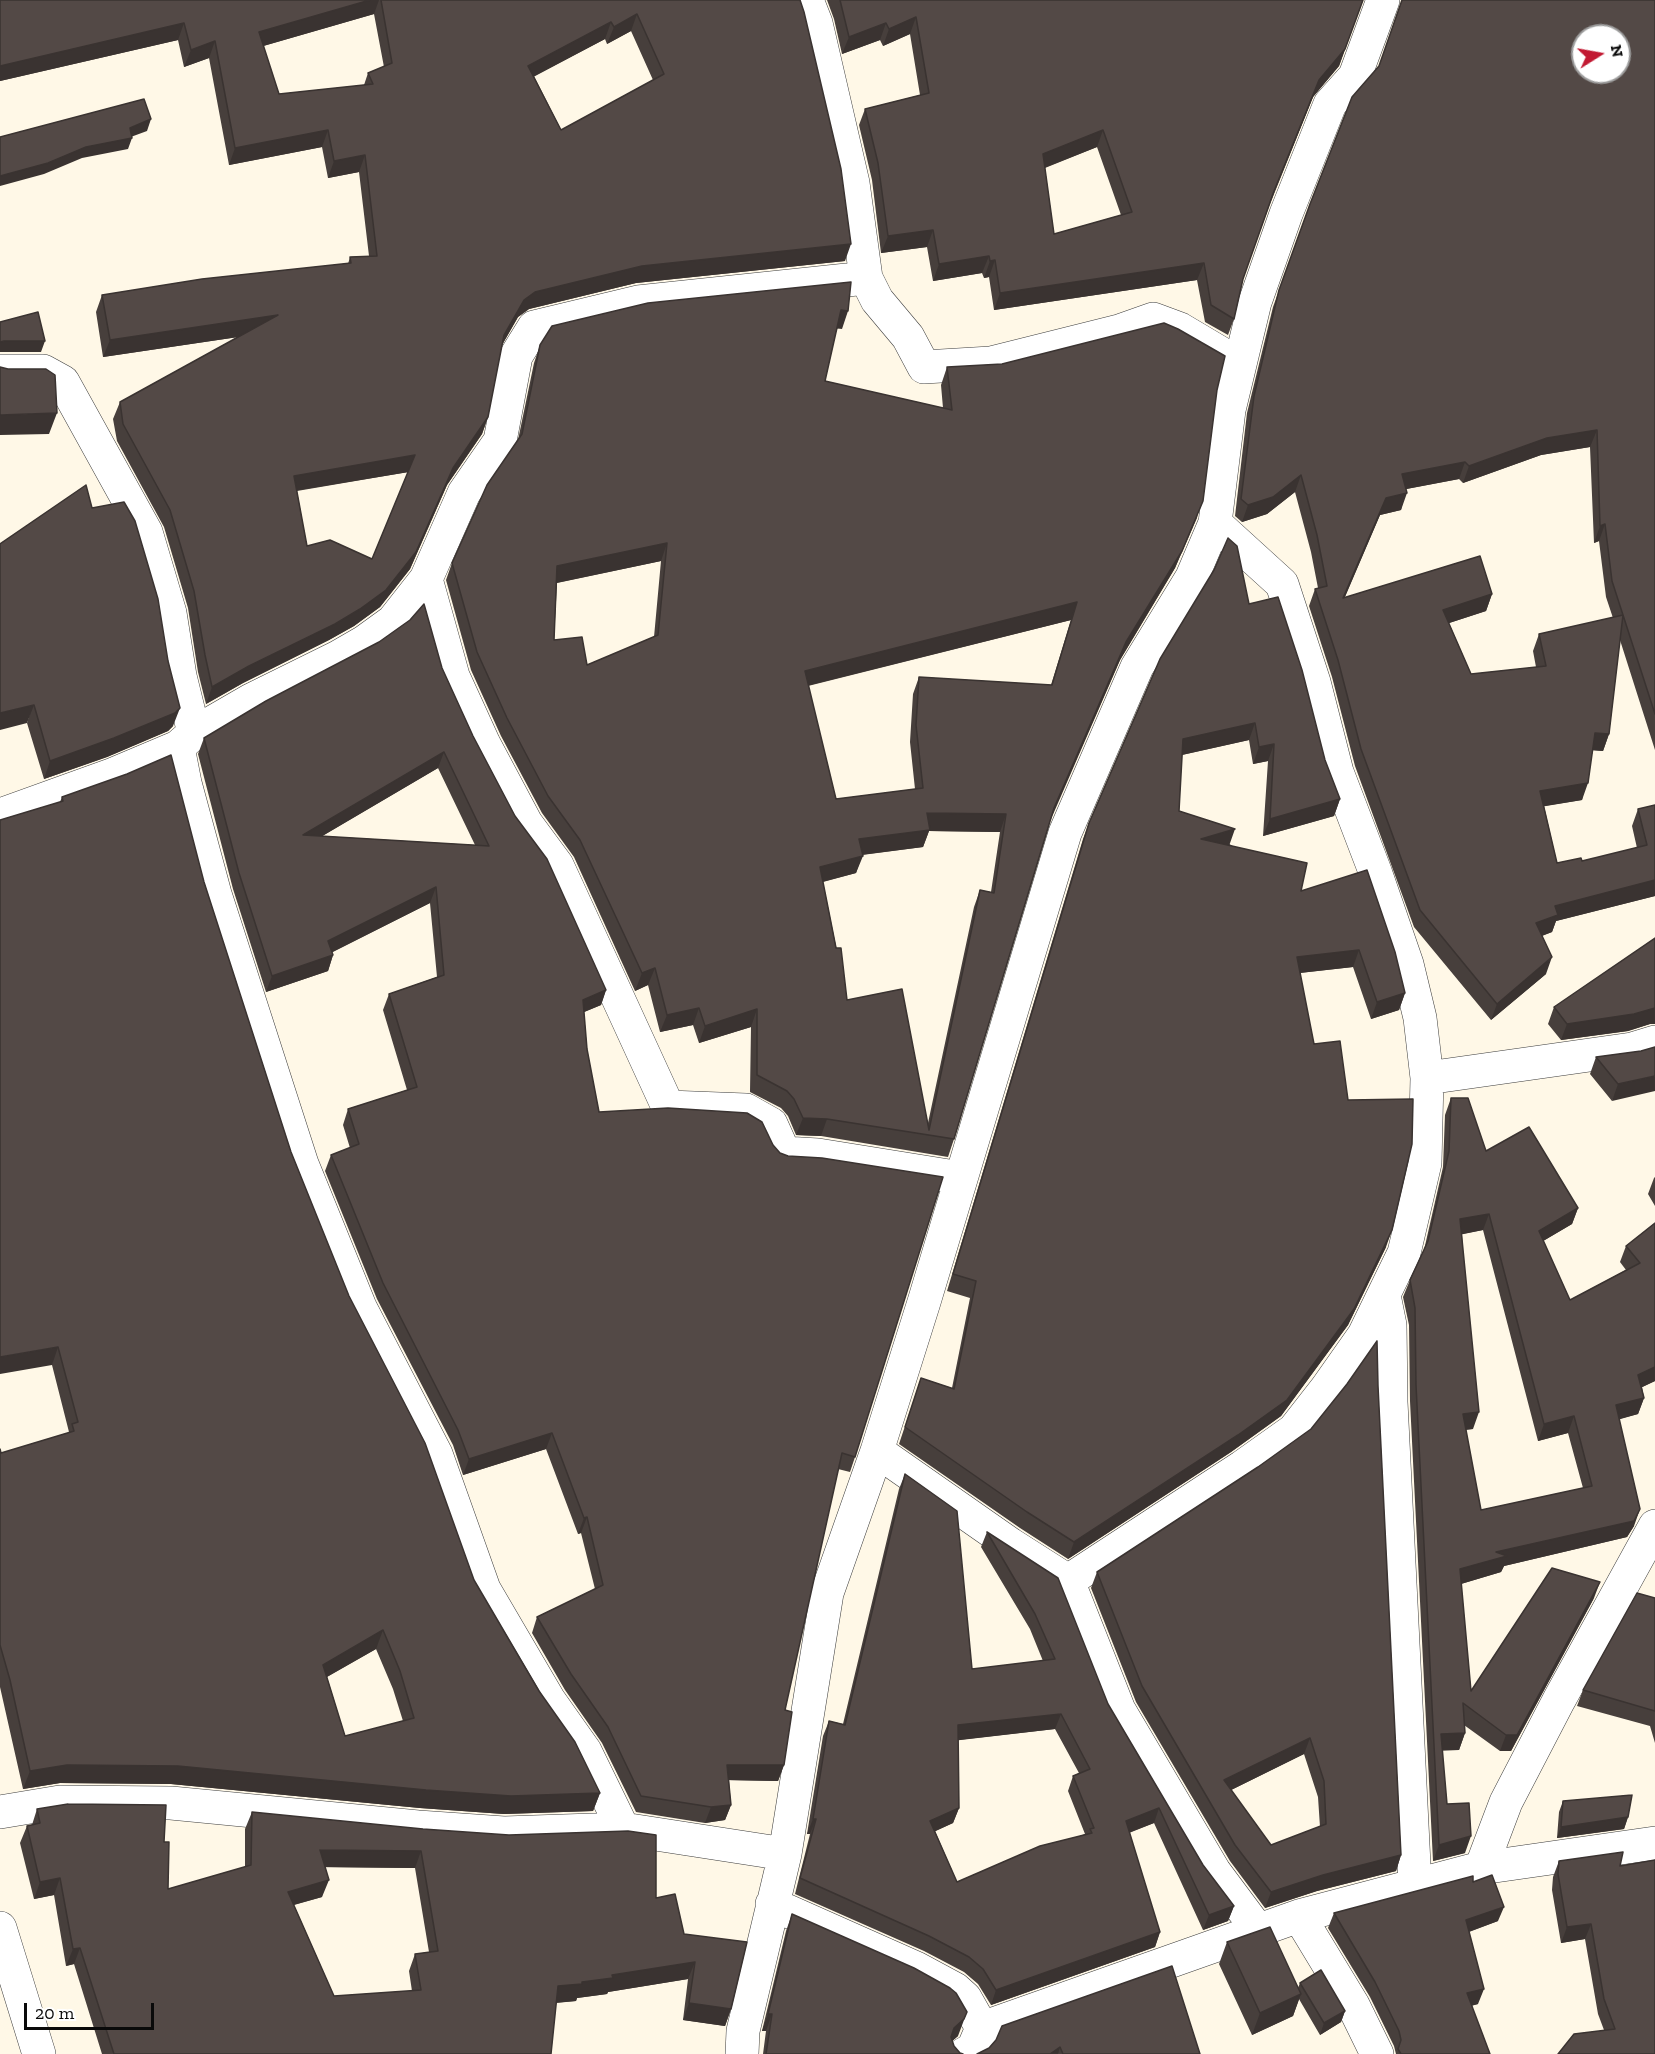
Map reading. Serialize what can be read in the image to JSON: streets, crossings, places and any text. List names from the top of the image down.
{
  "scale_bar": "20 m",
  "north": "right"
}
